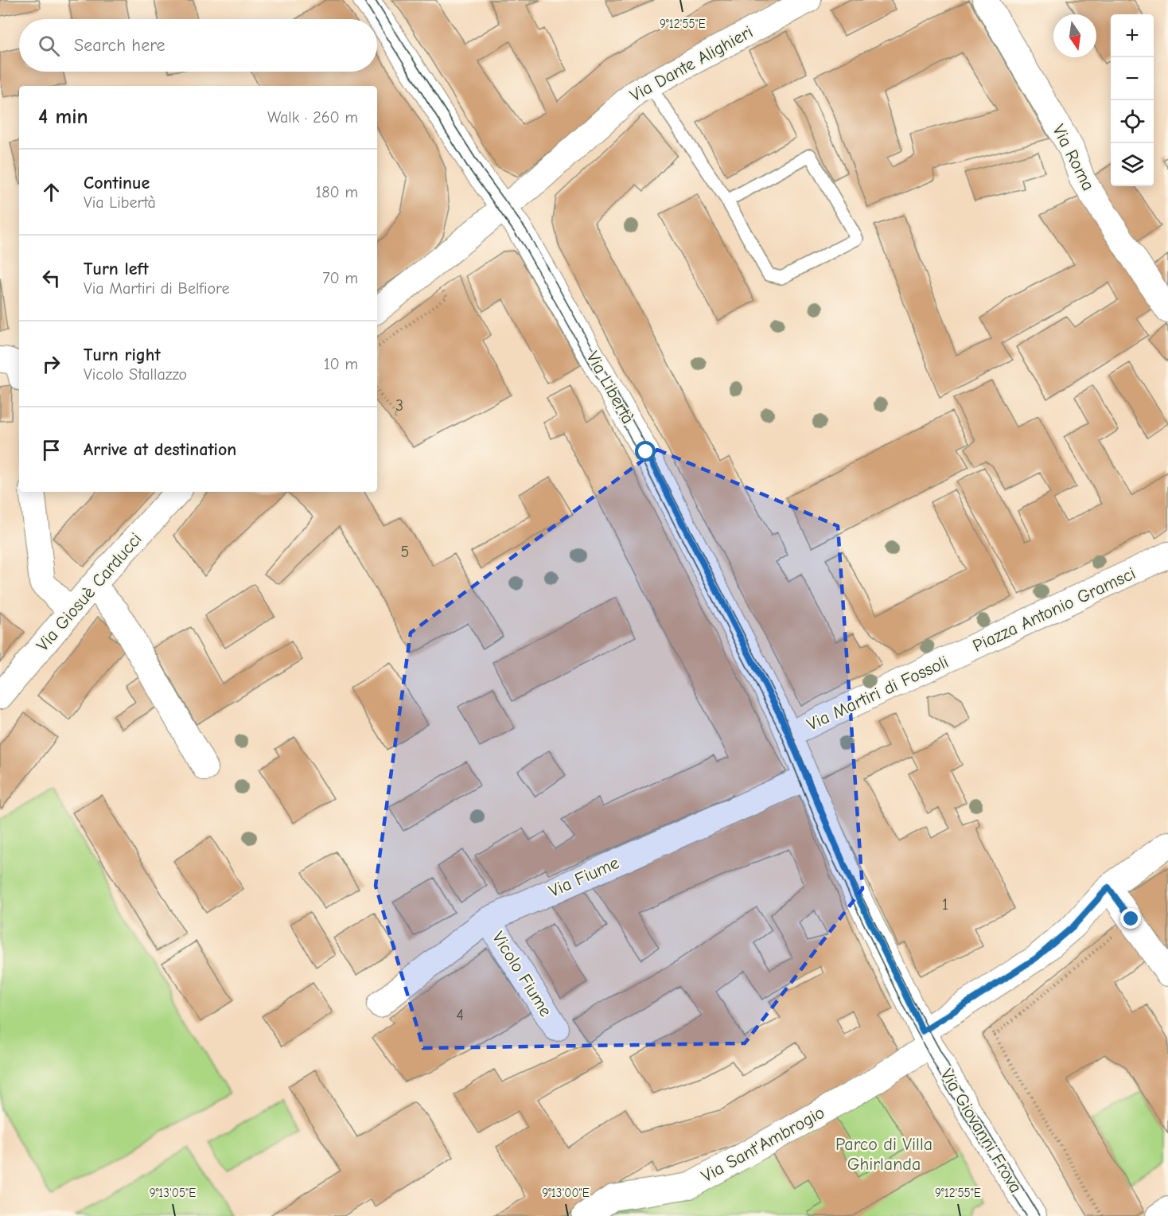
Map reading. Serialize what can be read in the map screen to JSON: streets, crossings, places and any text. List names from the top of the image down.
{
  "streets": {
    "street": [
      "Via Dante Alighieri",
      "Via Roma",
      "Via Libertà",
      "Via Giosuè Carducci",
      "Piazza Antonio Gramsci",
      "Via Martiri di Fossoli",
      "Via Fiume",
      "Vicolo Fiume",
      "Via Giovanni Frova",
      "Via Sant'Ambrogio"
    ]
  },
  "crossings": [
    ["Via Dante Alighieri", "Via Libertà"],
    ["Via Libertà", "Via Martiri di Fossoli"],
    ["Via Libertà", "Via Fiume"],
    ["Via Libertà", "Via Giovanni Frova"],
    ["Via Libertà", "Via Sant'Ambrogio"],
    ["Piazza Antonio Gramsci", "Via Martiri di Fossoli"],
    ["Via Fiume", "Vicolo Fiume"],
    ["Via Giovanni Frova", "Via Sant'Ambrogio"]
  ],
  "parks": ["Parco di Villa Ghirlanda"],
  "house_numbers": [
    "3",
    "5",
    "1",
    "4"
  ],
  "north": "bottom",
  "page": {
    "map_buttons": ["+", "−"],
    "search": "Search here",
    "heading": ["4 min", "Walk · 260 m"],
    "list": [
      ["Continue", "Via Libertà", "180 m"],
      ["Turn left", "Via Martiri di Belfiore", "70 m"],
      ["Turn right", "Vicolo Stallazzo", "10 m"],
      "Arrive at destination"
    ]
  },
  "coordinates": ["9°12'55\"E", "9°13'05\"E", "9°13'00\"E"]
}
